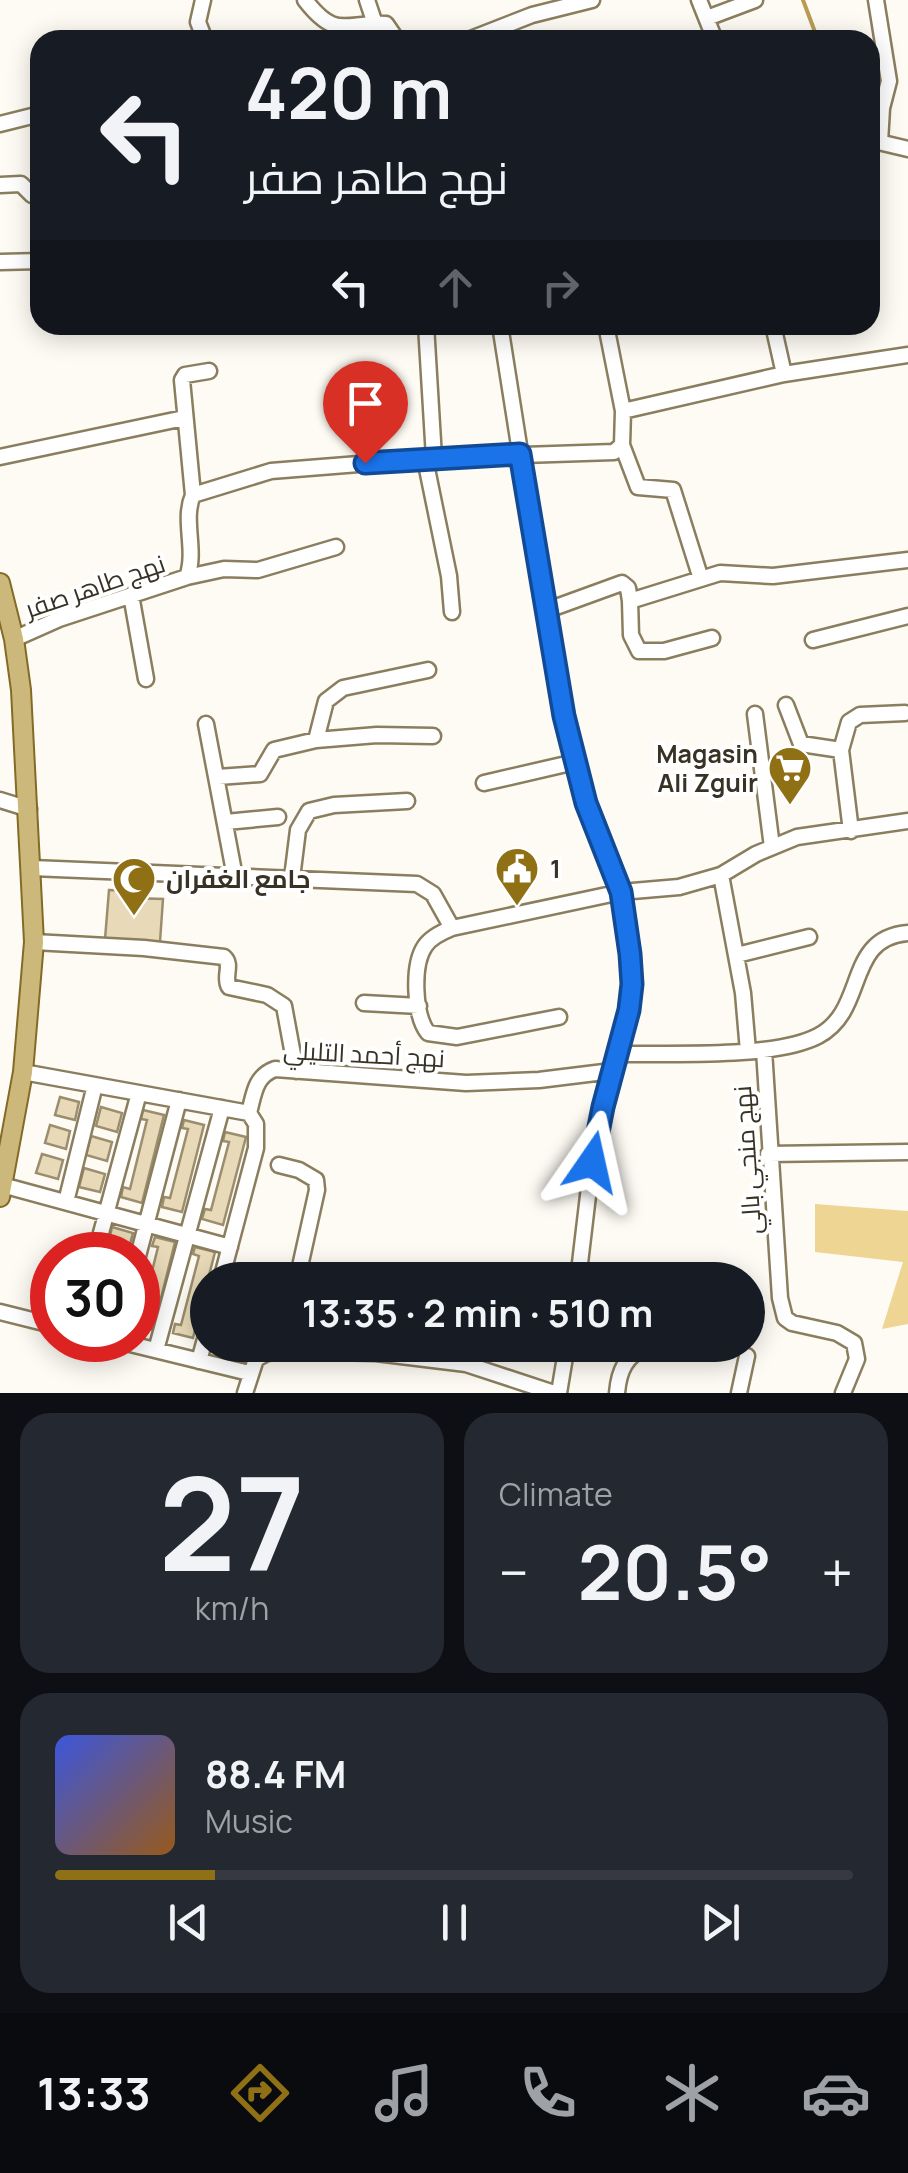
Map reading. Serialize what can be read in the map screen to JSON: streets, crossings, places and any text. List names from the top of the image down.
{
  "streets": {
    "street": ["نهج طاهر صفر", "نهج أحمد التليلي", "نهج منجي بالي"]
  },
  "places": {
    "supermarket": ["Magasin Ali Zguir"],
    "public building": ["1"],
    "mosque": ["جامع الغفران"]
  },
  "page": {
    "turn": ["420 m", "نهج طاهر صفر"],
    "limit": "30",
    "trip": "13:35 · 2 min · 510 m",
    "tile": [
      ["27", "km/h"],
      "Climate"
    ],
    "heat": ["−", "20.5°", "+"],
    "song": ["88.4 FM", "Music"],
    "tabs": "13:33"
  }
}
